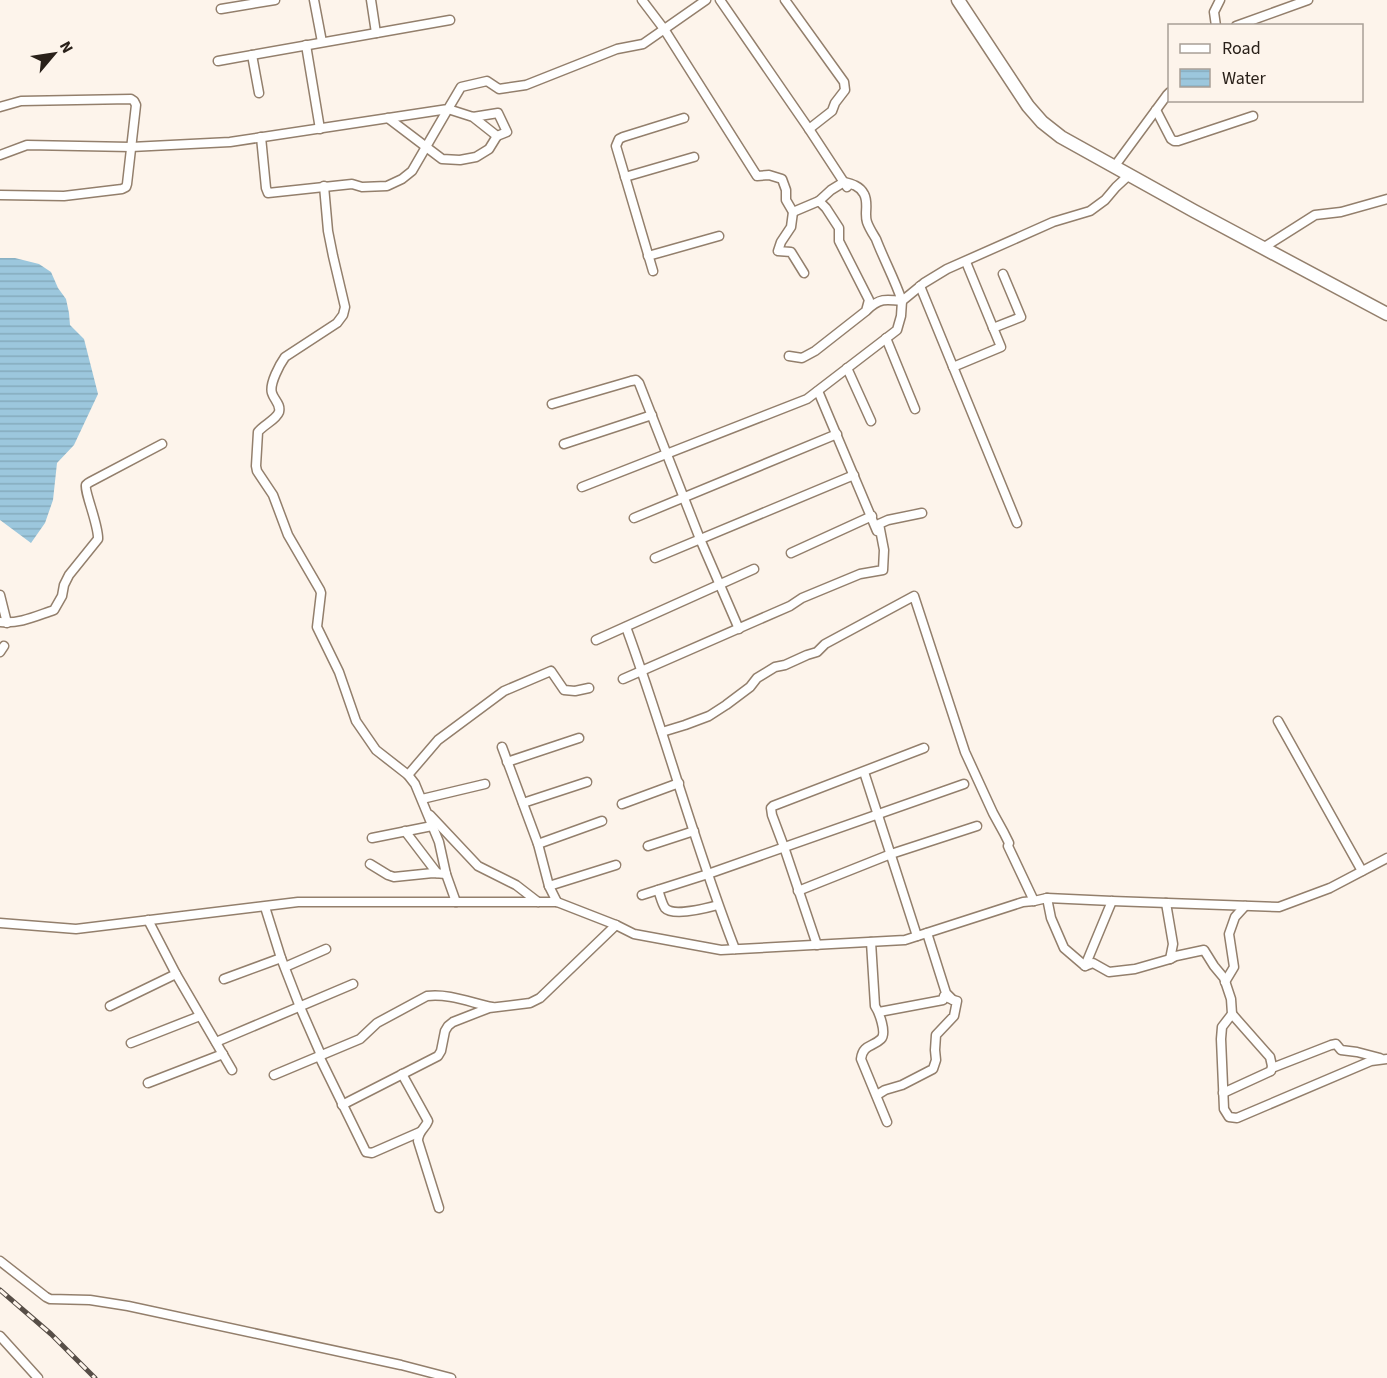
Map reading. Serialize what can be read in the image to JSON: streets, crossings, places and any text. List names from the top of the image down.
{
  "legend": ["Road", "Water"],
  "north": "top right"
}
